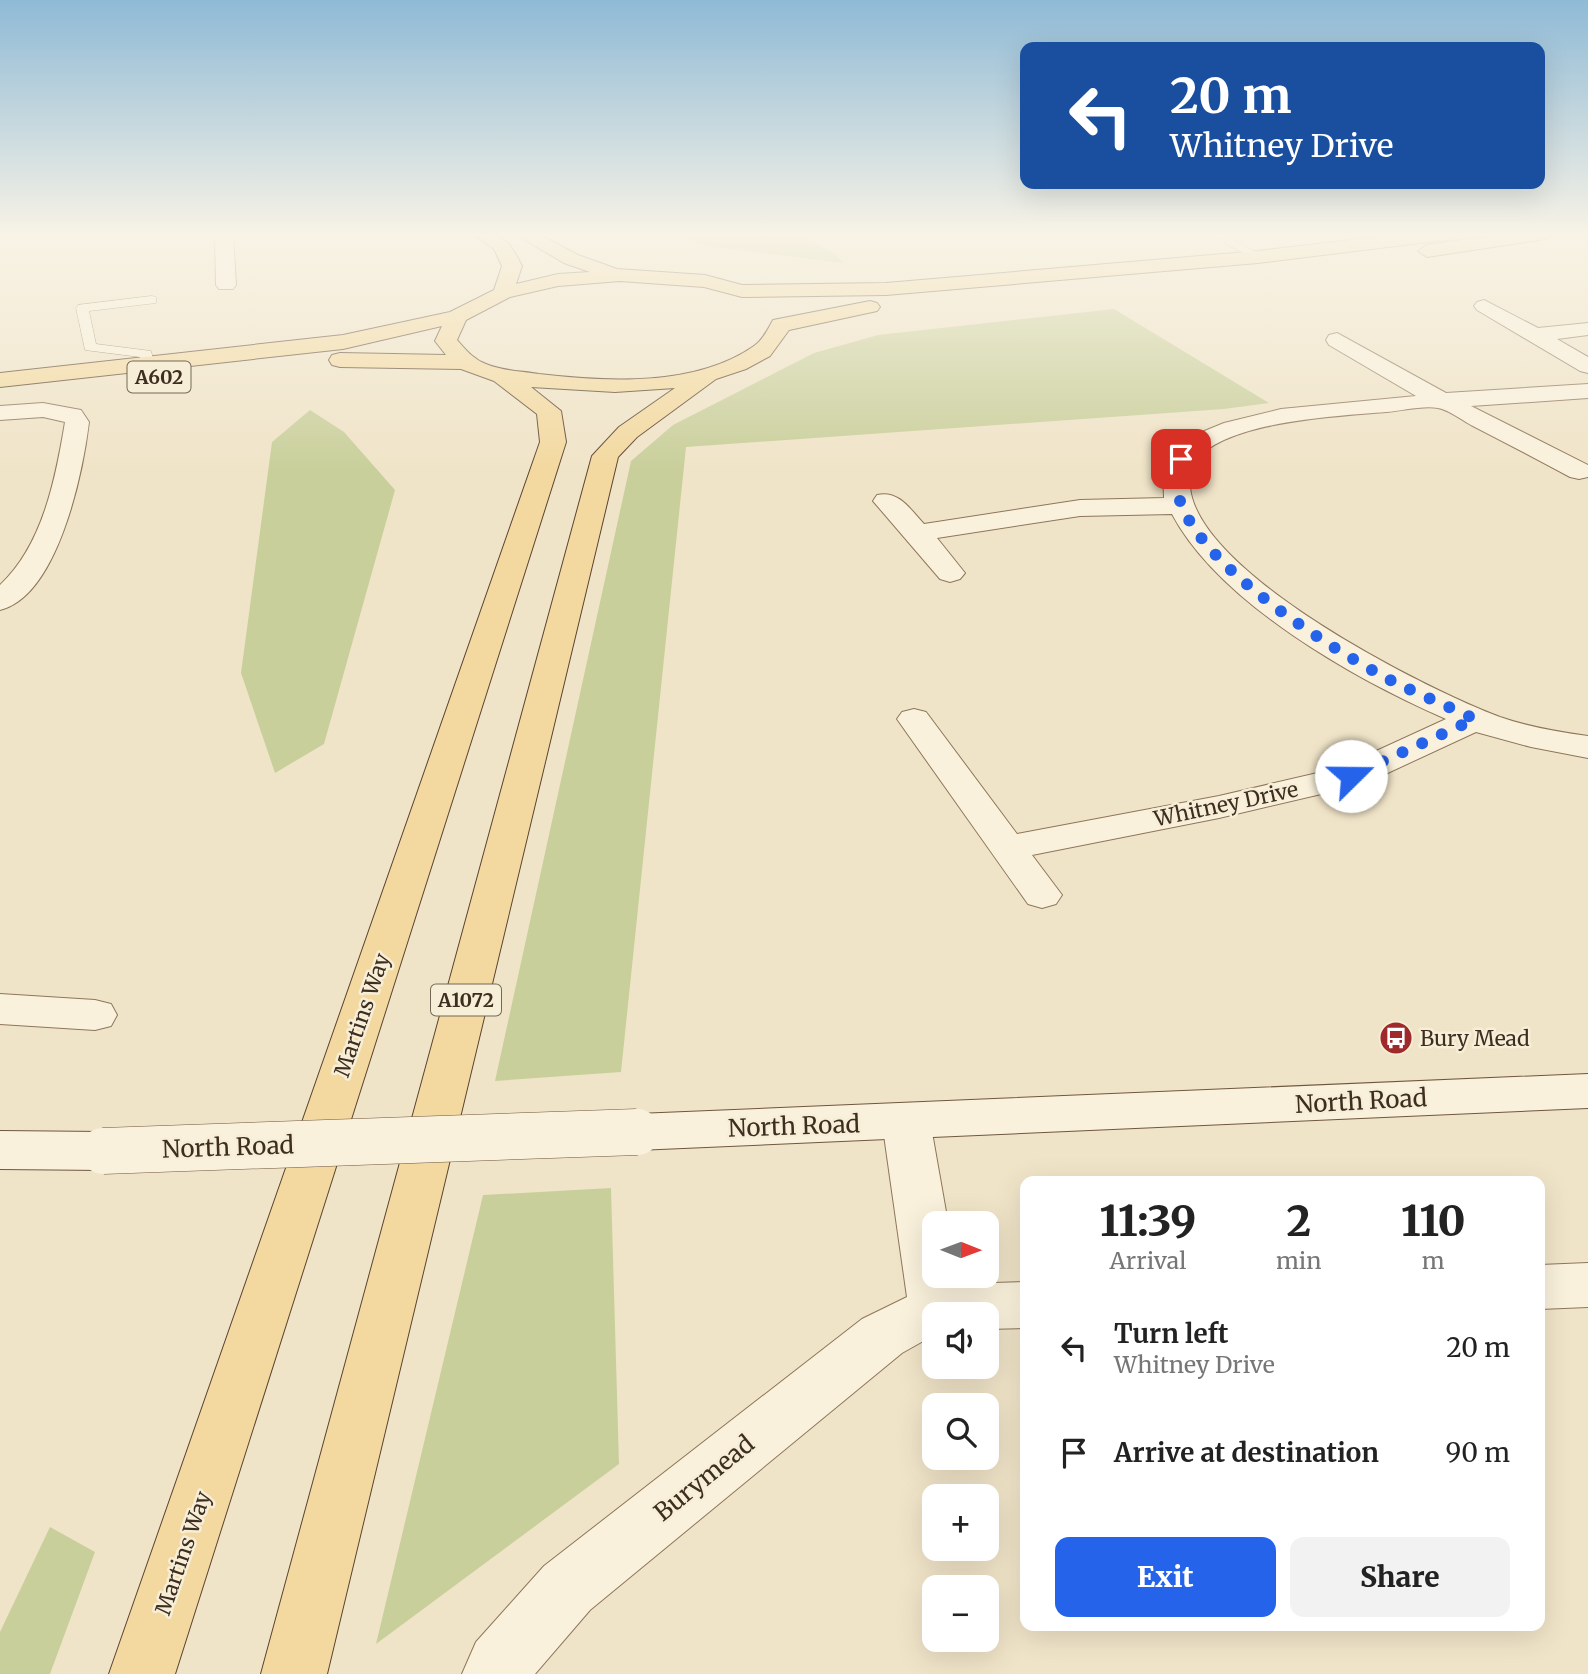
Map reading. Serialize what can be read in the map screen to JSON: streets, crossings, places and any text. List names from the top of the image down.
{
  "streets": {
    "main road": ["A602", "A1072", "Martins Way"],
    "street": ["Whitney Drive", "North Road", "Burymead"]
  },
  "crossings": [
    ["A602", "A1072"],
    ["A602", "Martins Way"]
  ],
  "places": {
    "bus stop": ["Bury Mead"]
  },
  "north": "right",
  "page": {
    "turn": ["20 m", "Whitney Drive"],
    "eta": [
      "11:39",
      "Arrival",
      "2",
      "min",
      "110",
      "m"
    ],
    "map_buttons": ["+", "−"],
    "list": [
      {
        "name": "Turn left",
        "note": "Whitney Drive",
        "value": "20 m"
      },
      {
        "name": "Arrive at destination",
        "value": "90 m"
      }
    ],
    "buttons": ["Exit", "Share"]
  }
}
